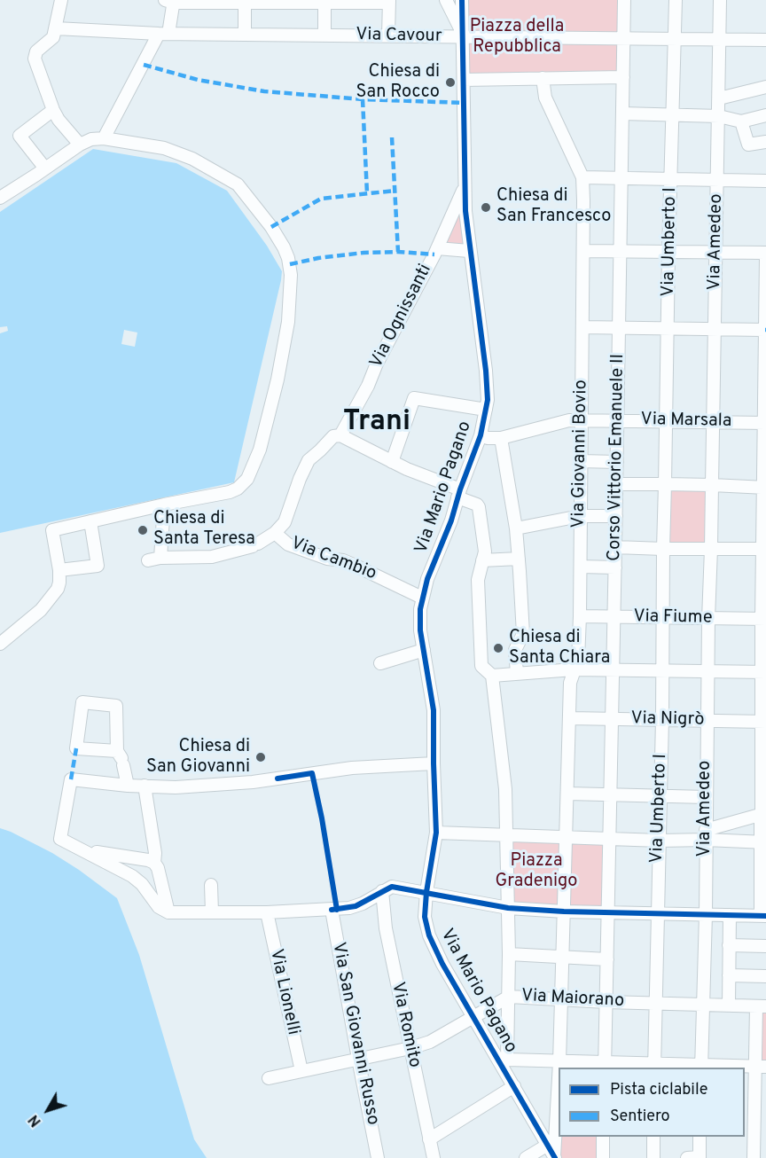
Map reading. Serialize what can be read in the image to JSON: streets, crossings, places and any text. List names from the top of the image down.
{
  "streets": {
    "street": [
      "Via Cavour",
      "Via Umberto I",
      "Via Amedeo",
      "Via Ognissanti",
      "Via Marsala",
      "Via Giovanni Bovio",
      "Corso Vittorio Emanuele II",
      "Via Mario Pagano",
      "Via Cambio",
      "Via Fiume",
      "Via Nigrò",
      "Via Lionelli",
      "Via Maiorano",
      "Via Romito",
      "Via San Giovanni Russo"
    ]
  },
  "crossings": [
    ["Via Cavour", "Via Umberto I"],
    ["Via Cavour", "Via Amedeo"],
    ["Via Umberto I", "Via Marsala"],
    ["Via Umberto I", "Via Fiume"],
    ["Via Umberto I", "Via Nigrò"],
    ["Via Umberto I", "Via Maiorano"],
    ["Via Amedeo", "Via Marsala"],
    ["Via Amedeo", "Via Fiume"],
    ["Via Amedeo", "Via Nigrò"],
    ["Via Amedeo", "Via Maiorano"],
    ["Via Ognissanti", "Via Mario Pagano"],
    ["Via Marsala", "Via Giovanni Bovio"],
    ["Via Marsala", "Corso Vittorio Emanuele II"],
    ["Via Marsala", "Via Mario Pagano"],
    ["Via Giovanni Bovio", "Via Fiume"],
    ["Via Giovanni Bovio", "Via Nigrò"],
    ["Corso Vittorio Emanuele II", "Via Fiume"],
    ["Corso Vittorio Emanuele II", "Via Nigrò"],
    ["Via Mario Pagano", "Via Cambio"],
    ["Via Mario Pagano", "Via Maiorano"],
    ["Via Lionelli", "Via Maiorano"],
    ["Via Maiorano", "Via Romito"],
    ["Via Maiorano", "Via San Giovanni Russo"]
  ],
  "districts": ["Trani"],
  "parks": ["Piazza della Repubblica", "Piazza Gradenigo"],
  "places": [
    "Chiesa di San Rocco",
    "Chiesa di San Francesco",
    "Chiesa di Santa Teresa",
    "Chiesa di Santa Chiara",
    "Chiesa di San Giovanni"
  ],
  "legend": ["Pista ciclabile", "Sentiero"],
  "north": "bottom left"
}
